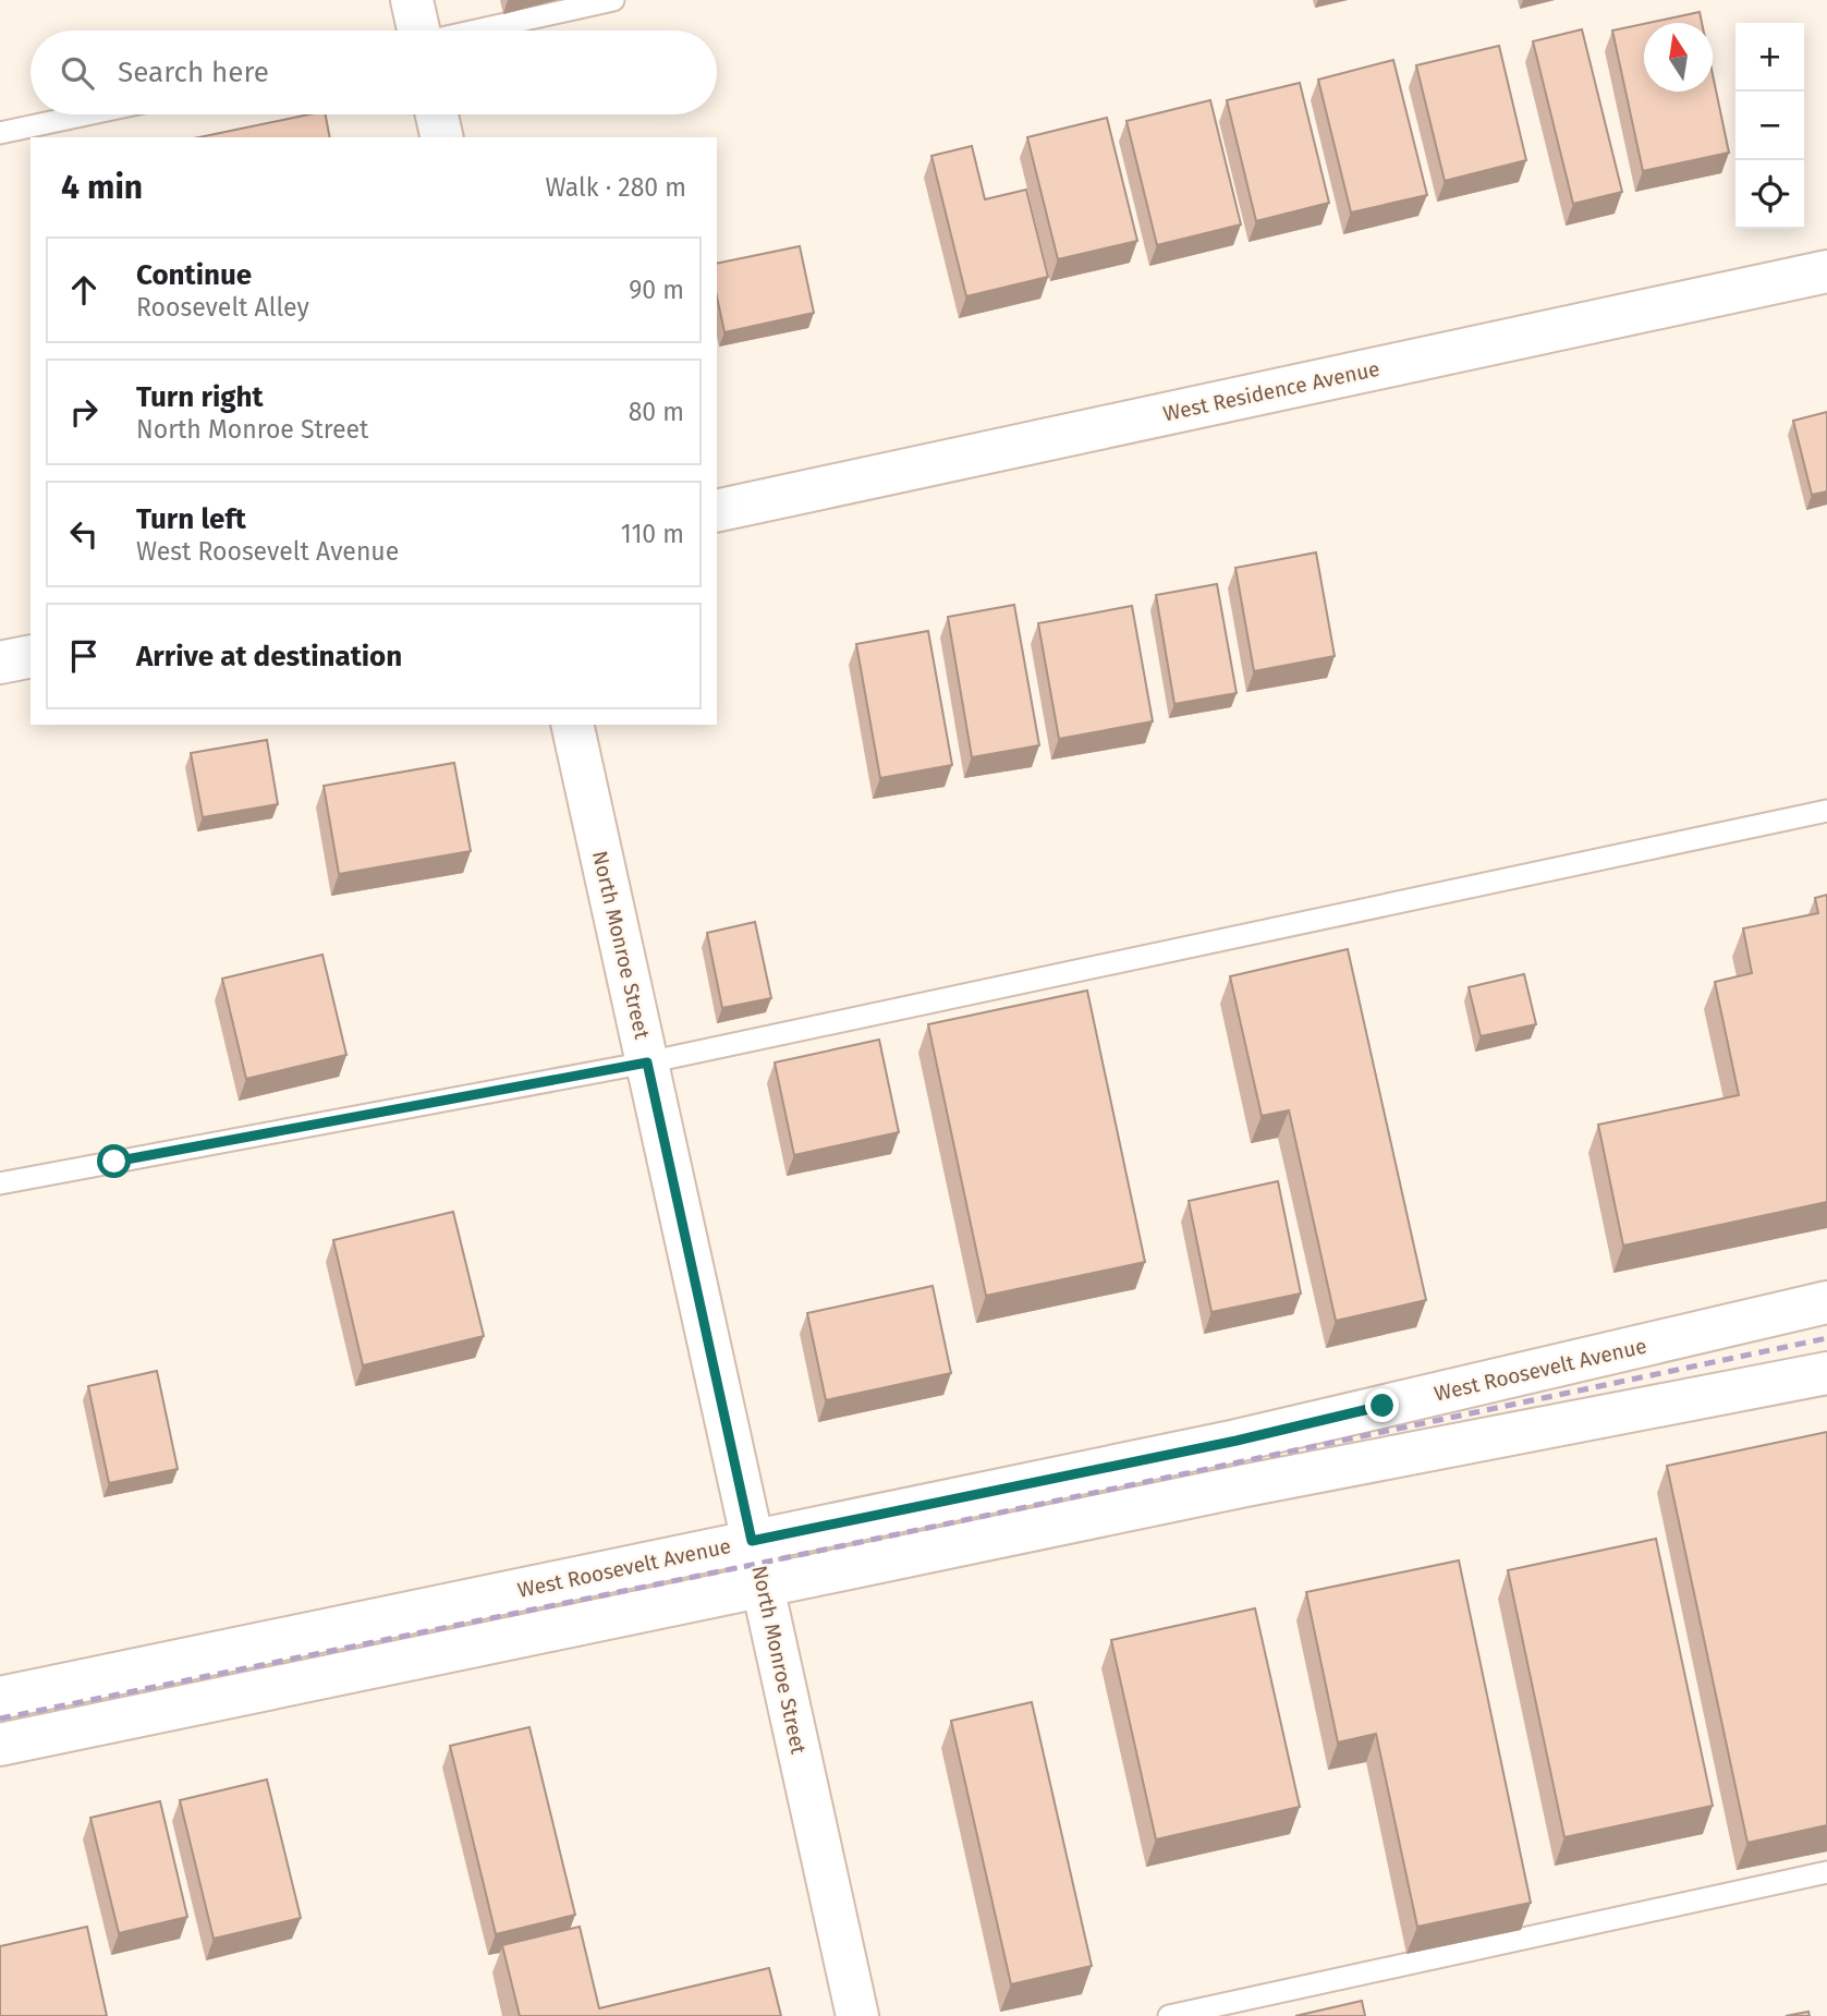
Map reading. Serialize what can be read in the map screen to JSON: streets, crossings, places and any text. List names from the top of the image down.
{
  "streets": {
    "street": ["West Residence Avenue", "North Monroe Street", "West Roosevelt Avenue"]
  },
  "crossings": [
    ["North Monroe Street", "West Roosevelt Avenue"]
  ],
  "north": "top",
  "page": {
    "map_buttons": ["+", "−"],
    "search": "Search here",
    "heading": ["4 min", "Walk · 280 m"],
    "list": [
      ["Continue", "Roosevelt Alley", "90 m"],
      ["Turn right", "North Monroe Street", "80 m"],
      ["Turn left", "West Roosevelt Avenue", "110 m"],
      "Arrive at destination"
    ]
  }
}
